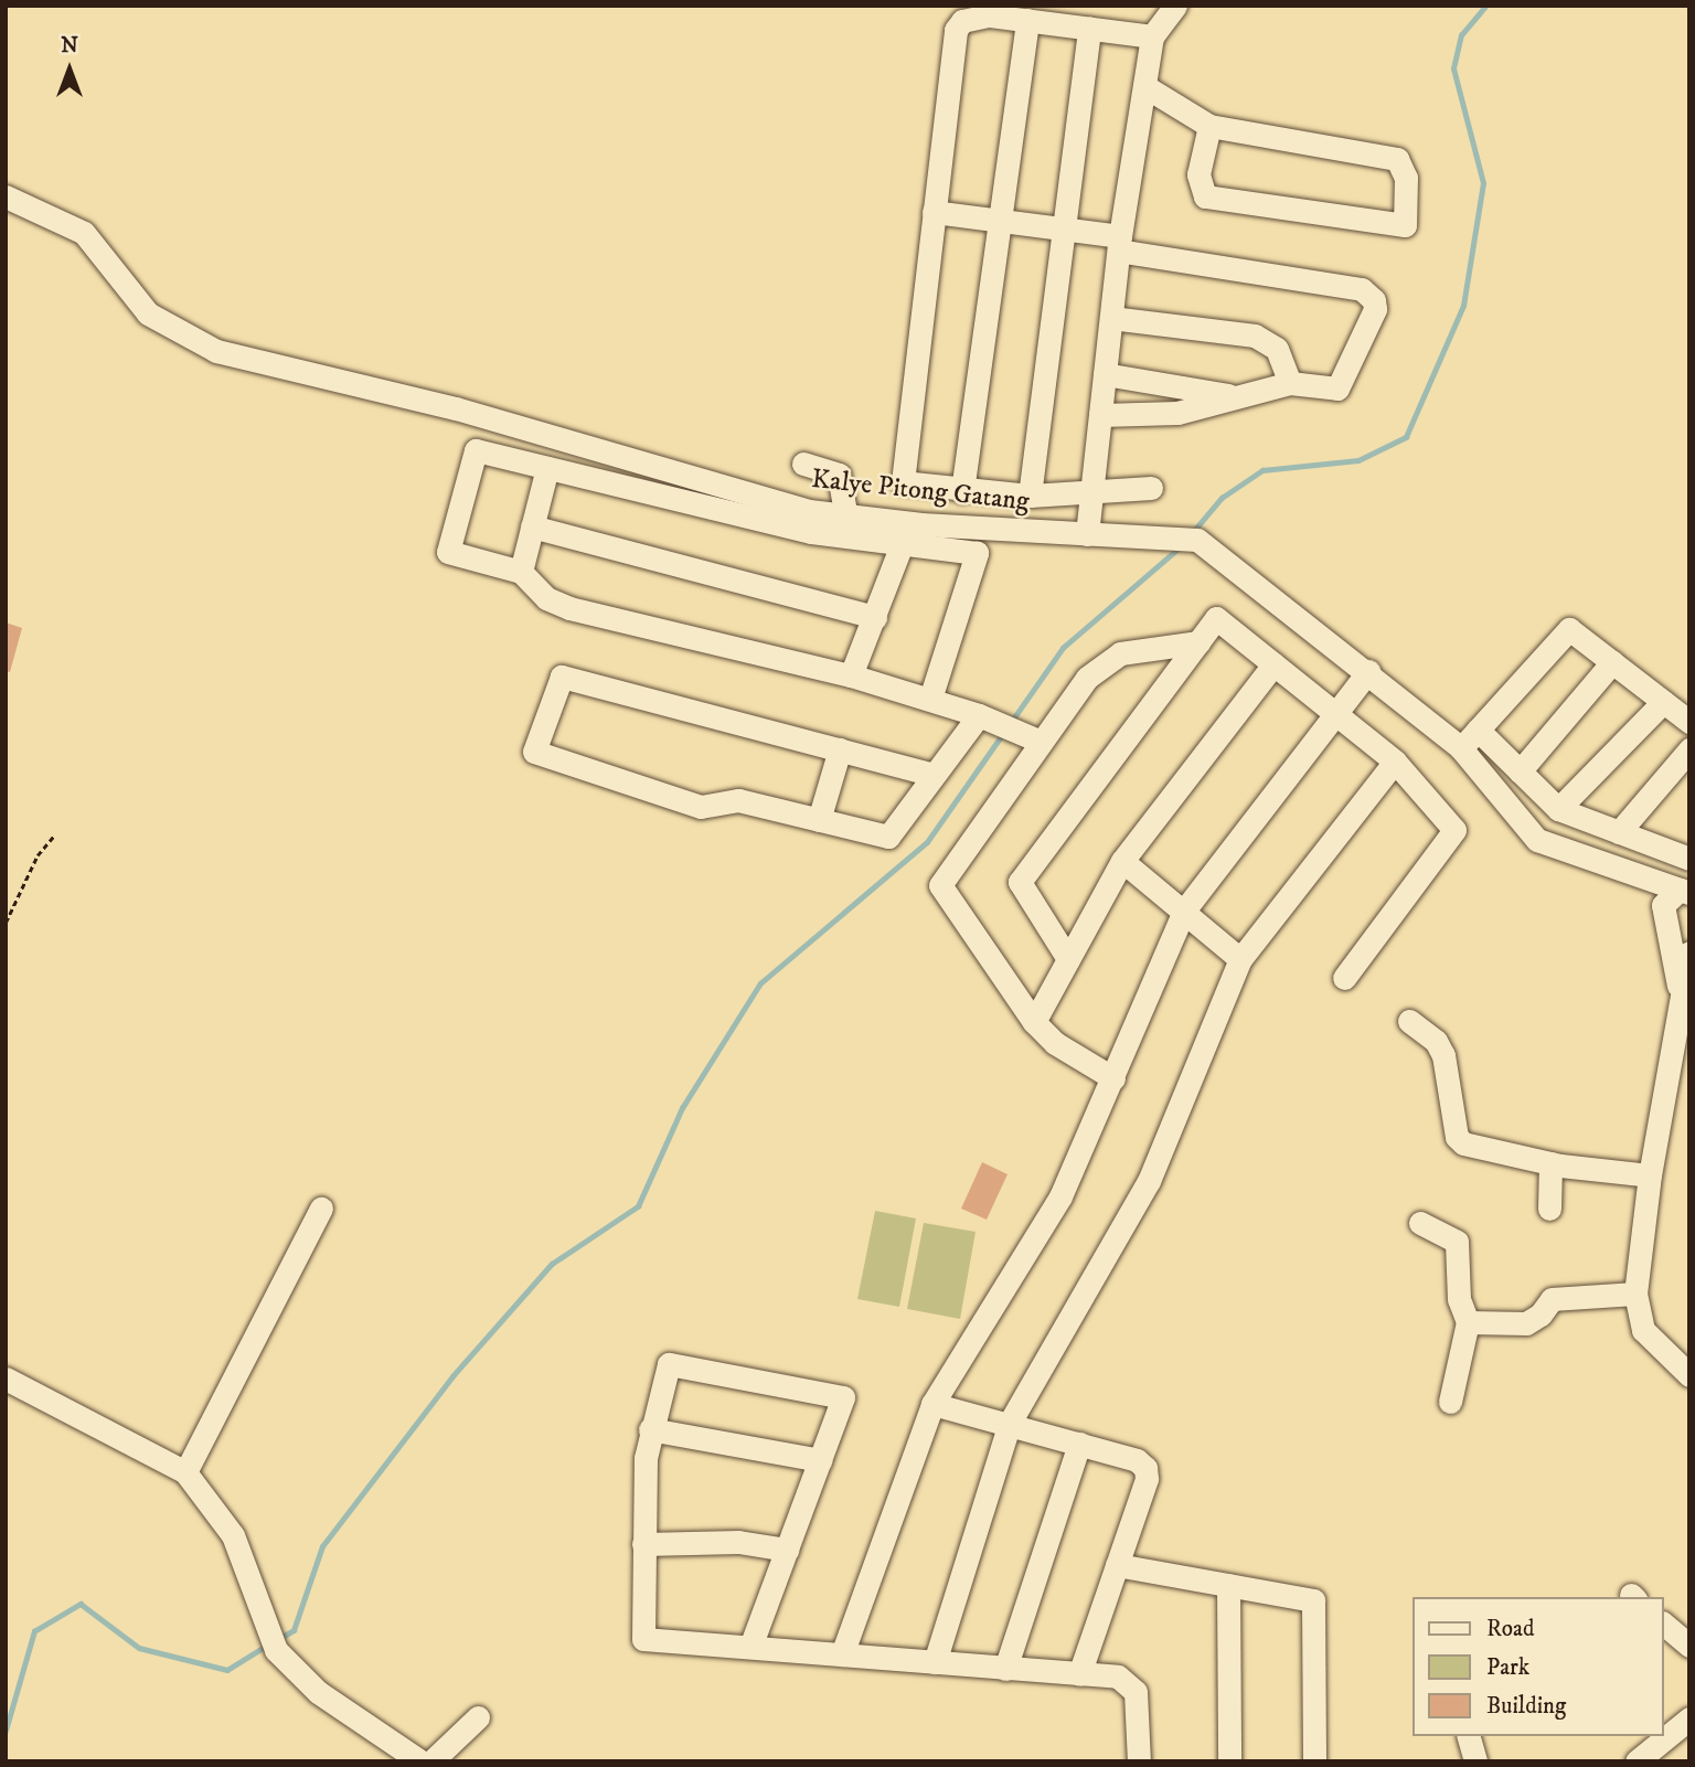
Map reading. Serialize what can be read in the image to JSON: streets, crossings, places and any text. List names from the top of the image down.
{
  "streets": {
    "street": ["Kalye Pitong Gatang"]
  },
  "legend": ["Road", "Park", "Building"],
  "north": "top"
}
